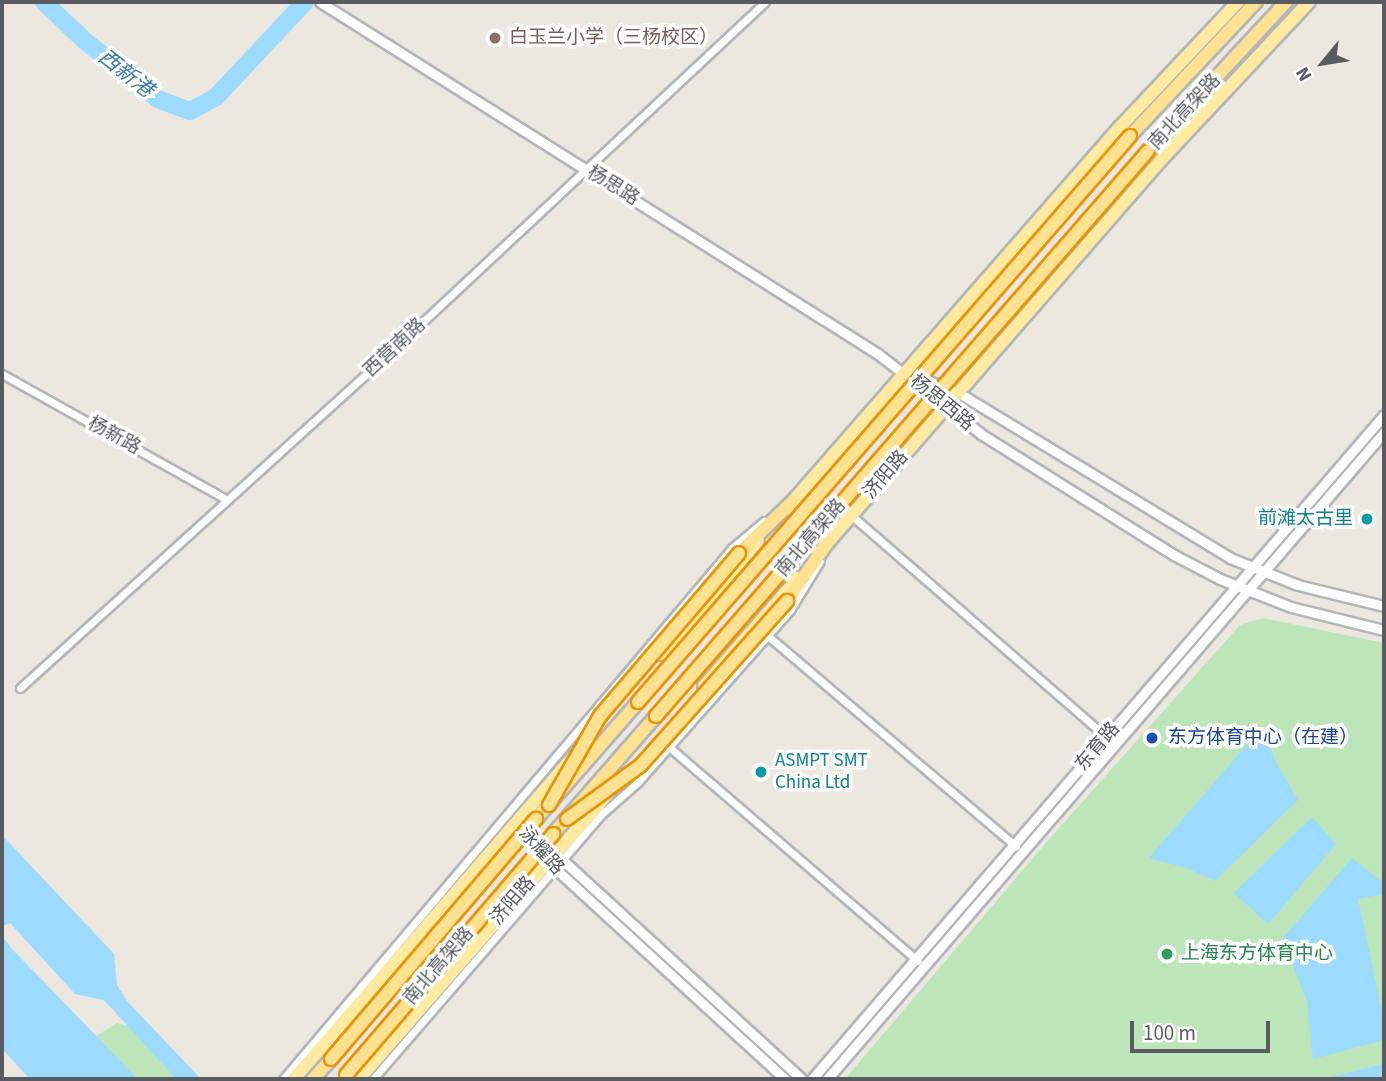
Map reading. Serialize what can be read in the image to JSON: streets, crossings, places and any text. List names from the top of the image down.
{
  "streets": {
    "highway": ["南北高架路"],
    "main road": ["济阳路"],
    "street": [
      "杨思路",
      "西营南路",
      "杨思西路",
      "杨新路",
      "东育路",
      "泳耀路"
    ]
  },
  "crossings": [
    ["杨思路", "西营南路"],
    ["杨思路", "杨思西路"],
    ["西营南路", "杨新路"],
    ["杨思西路", "济阳路"],
    ["杨思西路", "东育路"],
    ["济阳路", "泳耀路"]
  ],
  "water": ["西新港"],
  "places": [
    "白玉兰小学（三杨校区）",
    "前滩太古里",
    "东方体育中心（在建）",
    "ASMPT SMT China Ltd",
    "上海东方体育中心"
  ],
  "scale_bar": "100 m",
  "north": "bottom left"
}
